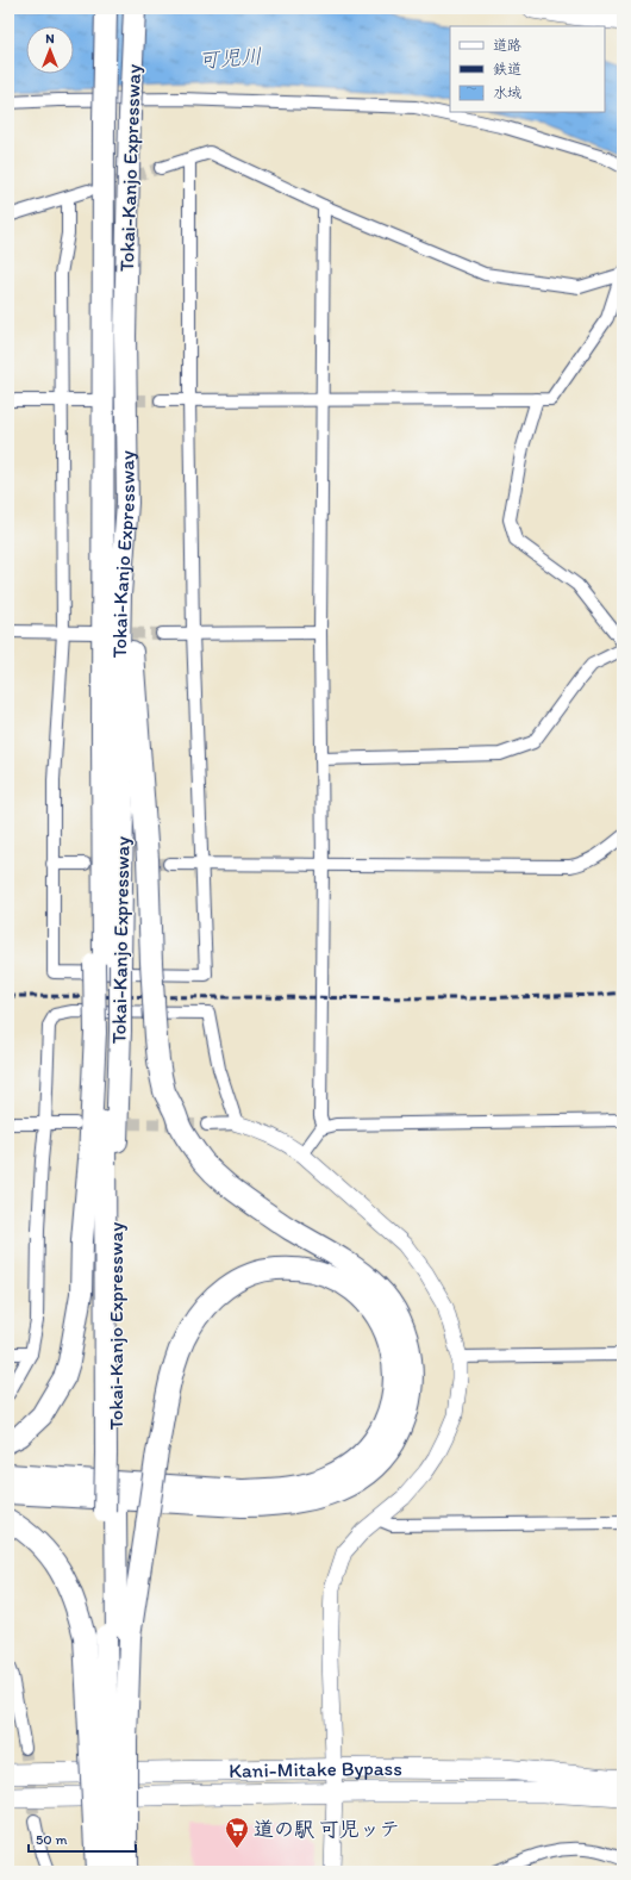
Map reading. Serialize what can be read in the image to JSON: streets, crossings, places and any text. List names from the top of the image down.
{
  "streets": {
    "highway": ["Tokai-Kanjo Expressway", "Kani-Mitake Bypass"]
  },
  "water": ["可児川"],
  "places": {
    "supermarket": ["道の駅 可児ッテ"]
  },
  "legend": ["道路", "鉄道", "水域"],
  "scale_bar": "50 m",
  "north": "top"
}
